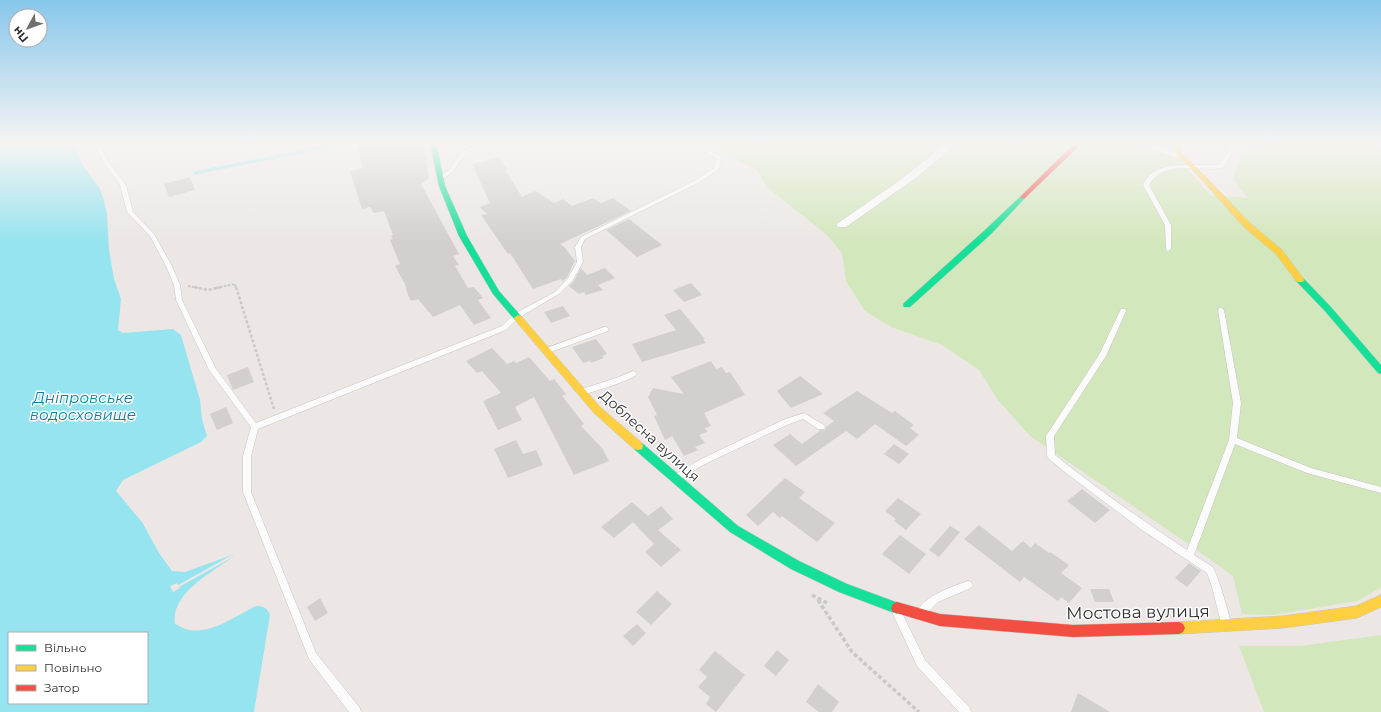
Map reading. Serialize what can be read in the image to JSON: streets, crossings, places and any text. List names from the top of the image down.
{
  "streets": {
    "street": ["Доблесна вулиця", "Мостова вулиця"]
  },
  "crossings": [
    ["Доблесна вулиця", "Мостова вулиця"]
  ],
  "water": ["Дніпровське водосховище"],
  "legend": ["Вільно", "Повільно", "Затор"],
  "north": "bottom left"
}
